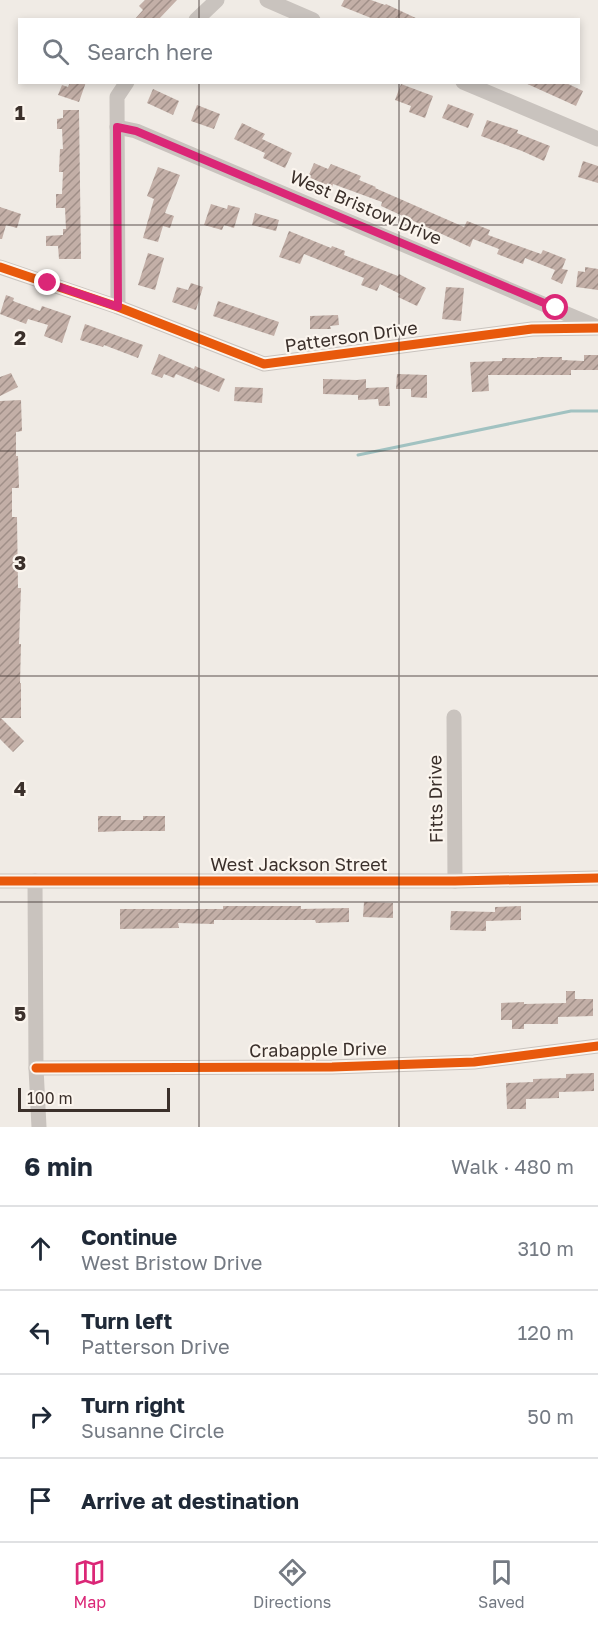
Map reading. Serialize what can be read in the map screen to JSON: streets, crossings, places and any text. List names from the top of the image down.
{
  "streets": {
    "street": [
      "West Bristow Drive",
      "Patterson Drive",
      "Fitts Drive",
      "West Jackson Street",
      "Crabapple Drive"
    ]
  },
  "crossings": [
    ["West Bristow Drive", "Patterson Drive"],
    ["Fitts Drive", "West Jackson Street"]
  ],
  "scale_bar": "100 m",
  "page": {
    "search": "Search here",
    "scale": "100 m",
    "heading": ["6 min", "Walk · 480 m"],
    "list": [
      ["Continue", "West Bristow Drive", "310 m"],
      ["Turn left", "Patterson Drive", "120 m"],
      ["Turn right", "Susanne Circle", "50 m"],
      "Arrive at destination"
    ],
    "nav": ["Map", "Directions", "Saved"]
  },
  "grid": {
    "rows": [
      "1",
      "2",
      "3",
      "4",
      "5"
    ]
  }
}
